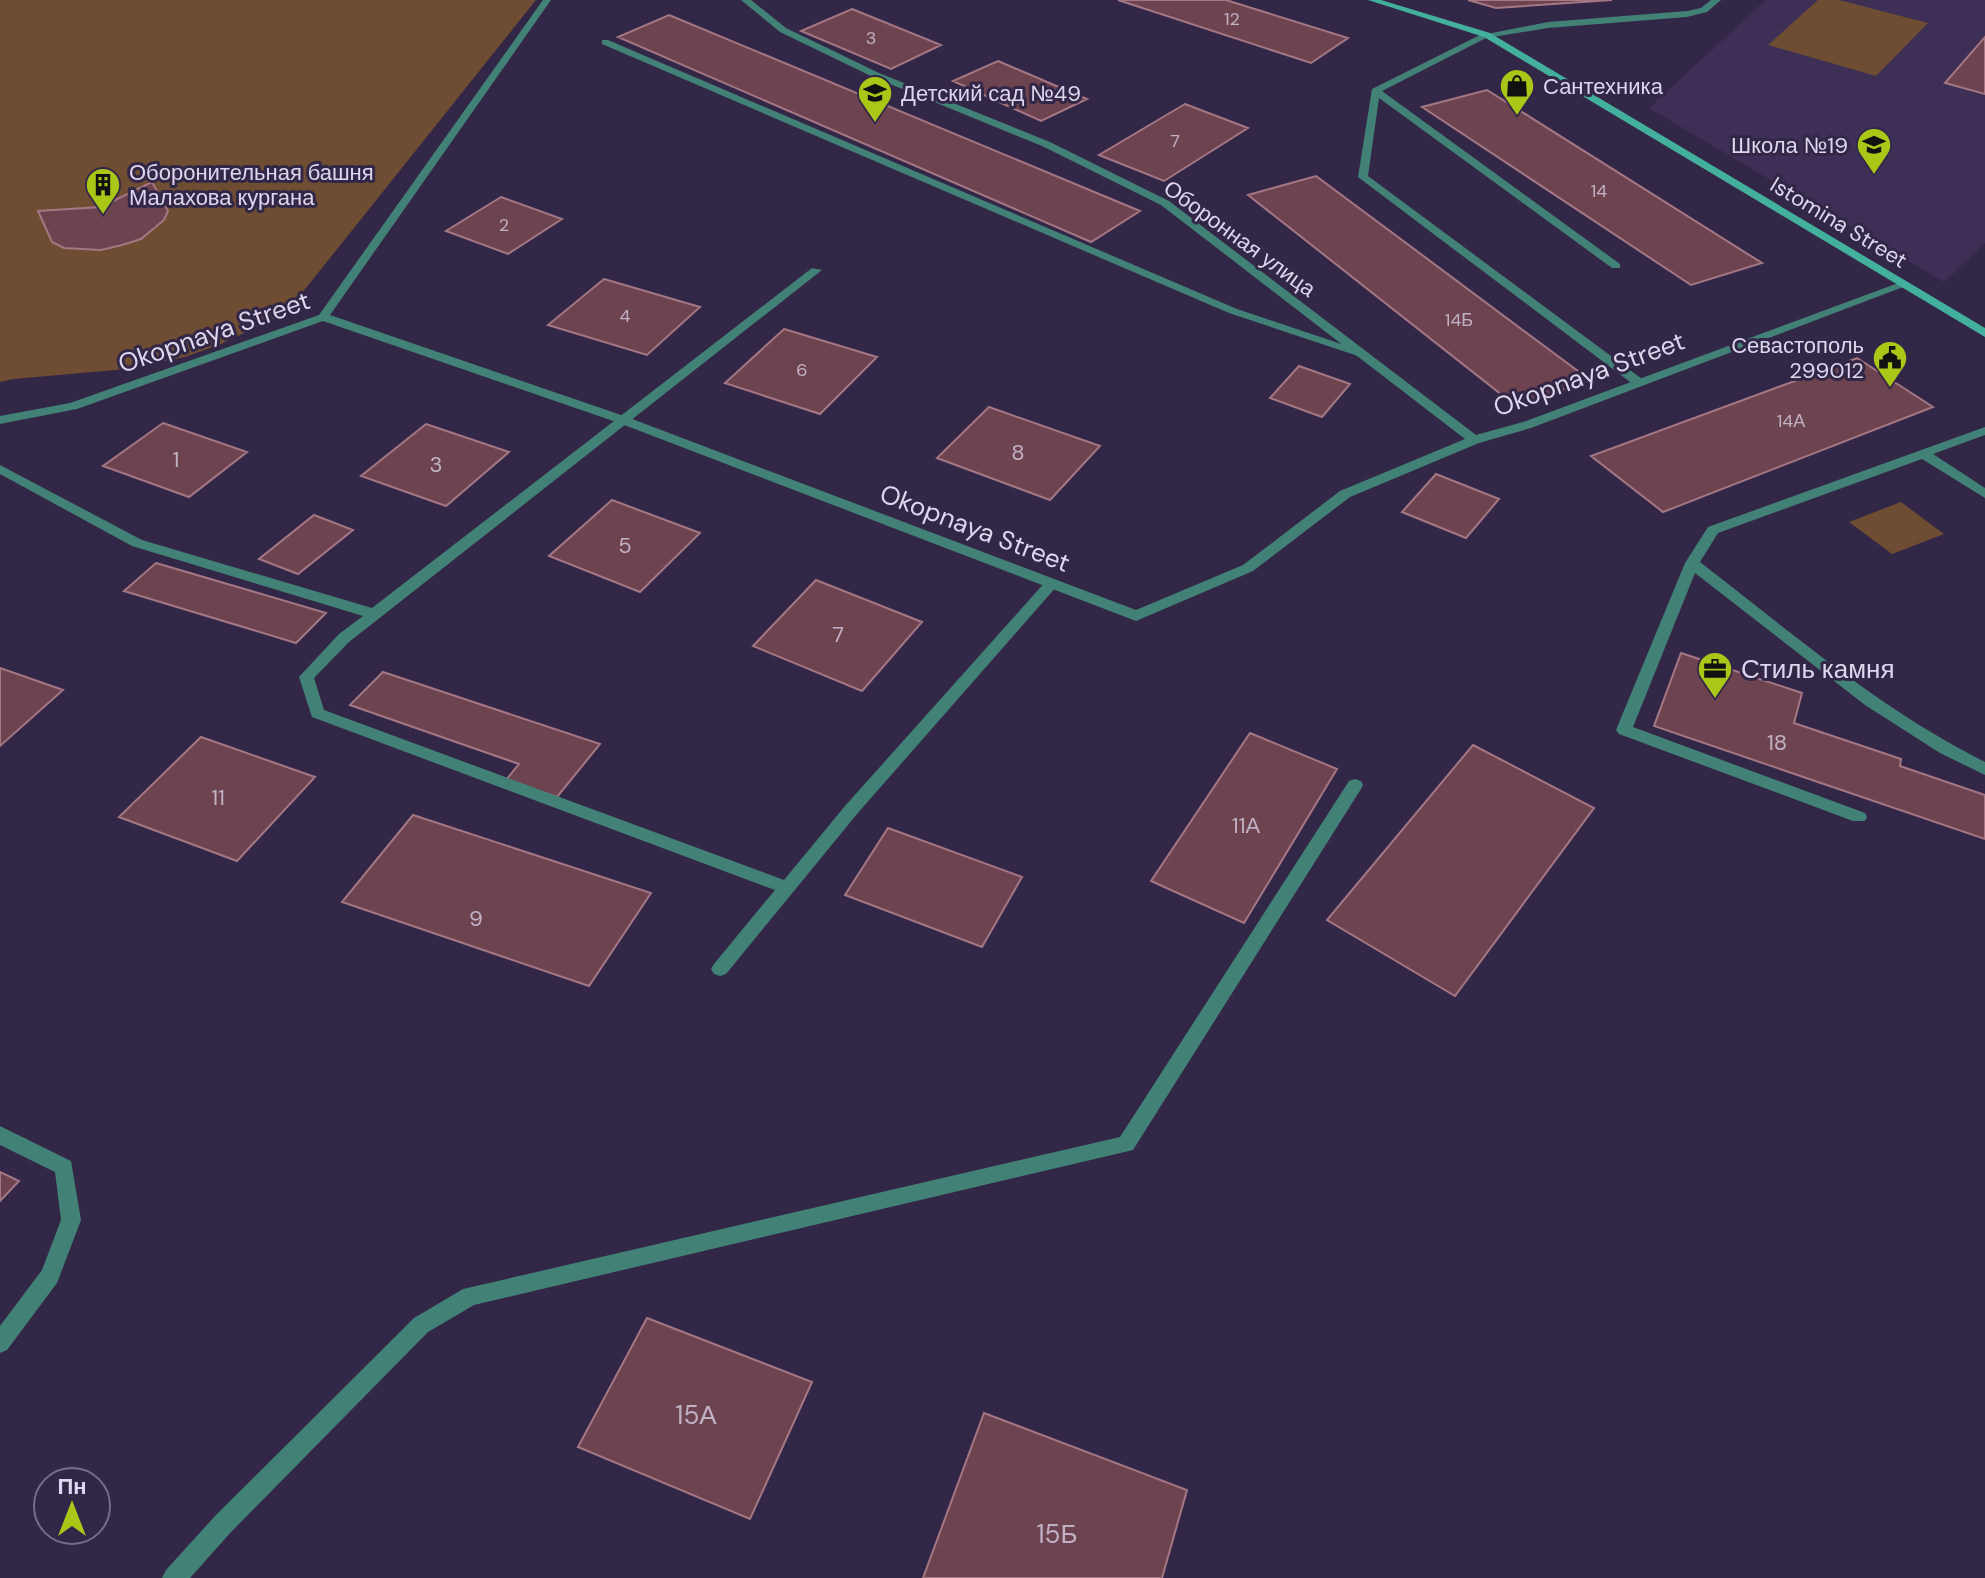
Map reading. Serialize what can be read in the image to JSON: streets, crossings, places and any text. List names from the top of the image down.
{
  "streets": {
    "main road": ["Istomina Street"],
    "street": ["Оборонная улица", "Okopnaya Street"]
  },
  "crossings": [
    ["Istomina Street", "Okopnaya Street"],
    ["Оборонная улица", "Okopnaya Street"]
  ],
  "places": {
    "shop": ["Сантехника"],
    "school or university": ["Детский сад №49", "Школа №19"],
    "building": ["Оборонительная башня Малахова кургана"],
    "public building": ["Севастополь 299012"],
    "office": ["Стиль камня"]
  },
  "house_numbers": [
    "12",
    "3",
    "7",
    "14",
    "2",
    "4",
    "14Б",
    "6",
    "14А",
    "8",
    "1",
    "3",
    "5",
    "7",
    "18",
    "11",
    "11А",
    "9",
    "15А",
    "15Б"
  ],
  "north": "top"
}
